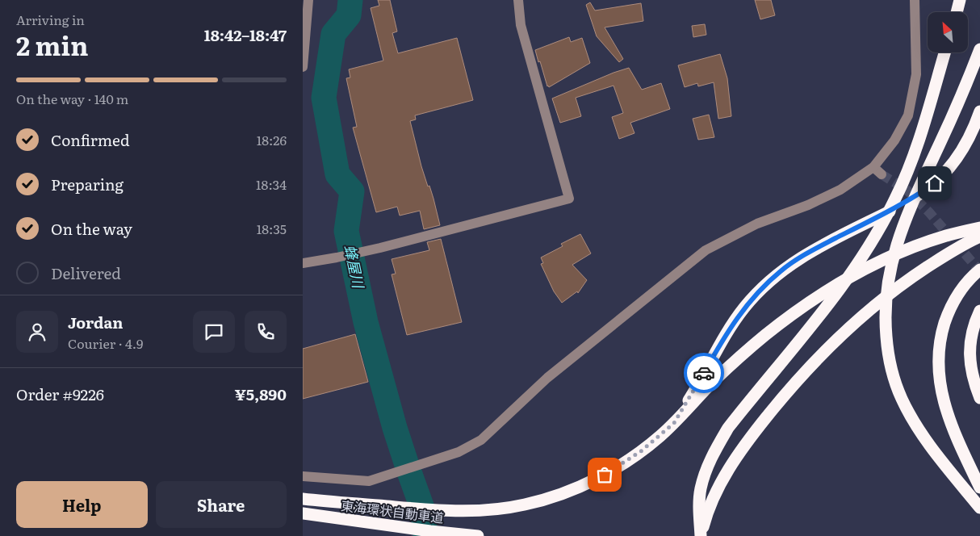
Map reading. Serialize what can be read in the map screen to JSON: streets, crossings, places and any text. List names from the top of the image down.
{
  "streets": {
    "highway": ["東海環状自動車道"]
  },
  "water": ["蜂屋川"],
  "north": "top left",
  "page": {
    "heading": ["2 min", "Arriving in", "18:42–18:47"],
    "panel": [
      "Jordan",
      "Courier · 4.9",
      "Order #9226",
      "¥5,890"
    ],
    "bar": "On the way · 140 m",
    "list": [
      ["Confirmed", "18:26"],
      ["Preparing", "18:34"],
      ["On the way", "18:35"],
      "Delivered"
    ],
    "buttons": ["Help", "Share"]
  }
}
